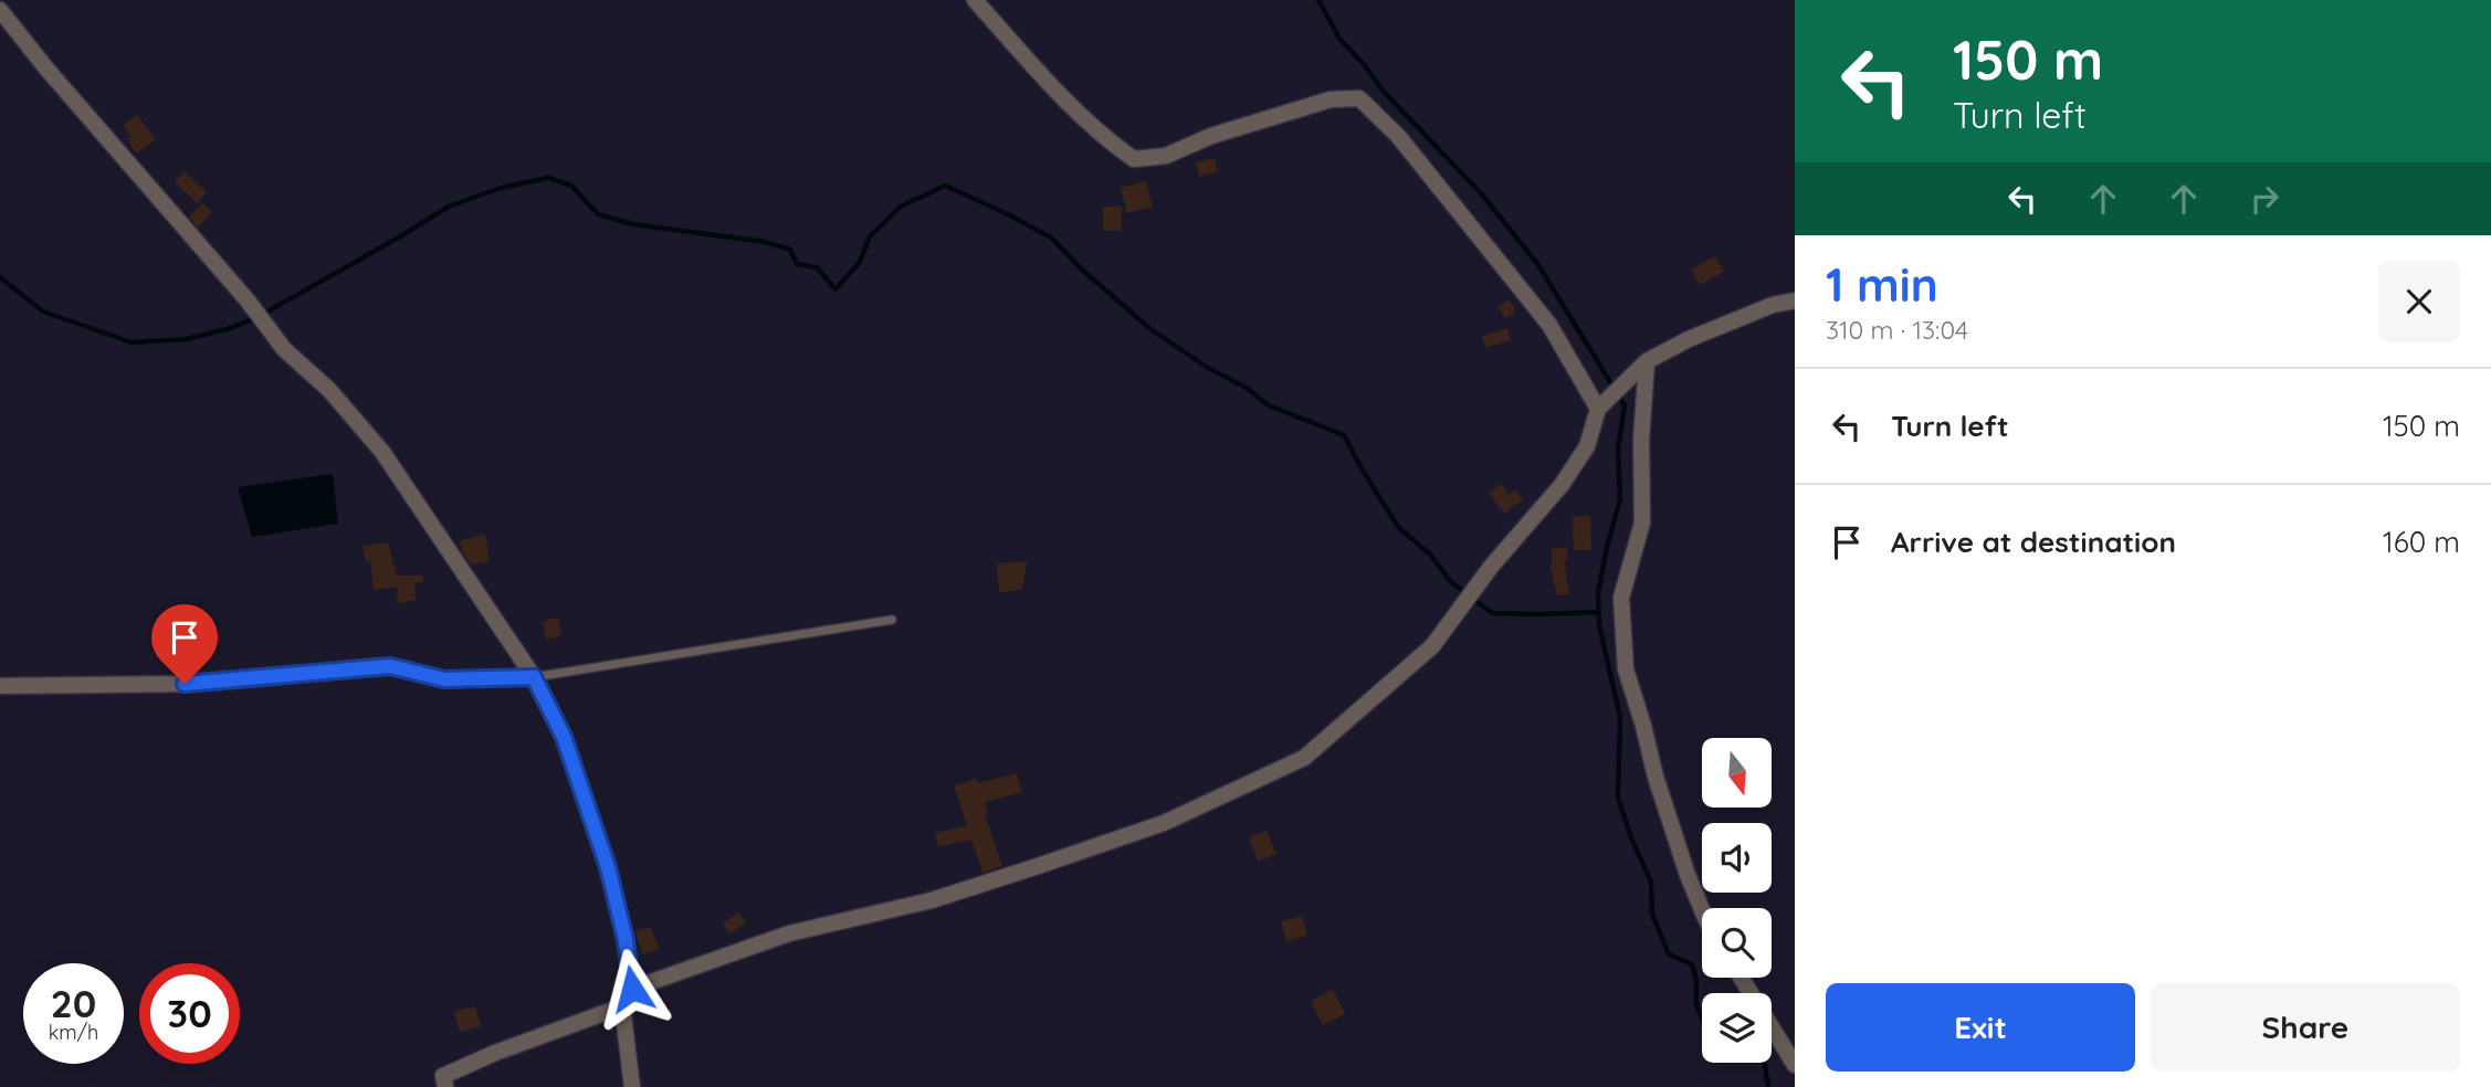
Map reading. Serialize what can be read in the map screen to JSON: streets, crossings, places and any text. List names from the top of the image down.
{
  "north": "bottom",
  "page": {
    "turn": ["150 m", "Turn left"],
    "heading": ["1 min", "310 m · 13:04"],
    "list": [
      {
        "name": "Turn left",
        "value": "150 m"
      },
      {
        "name": "Arrive at destination",
        "value": "160 m"
      }
    ],
    "speed": "20 km/h",
    "limit": "30",
    "buttons": ["Exit", "Share"]
  }
}
